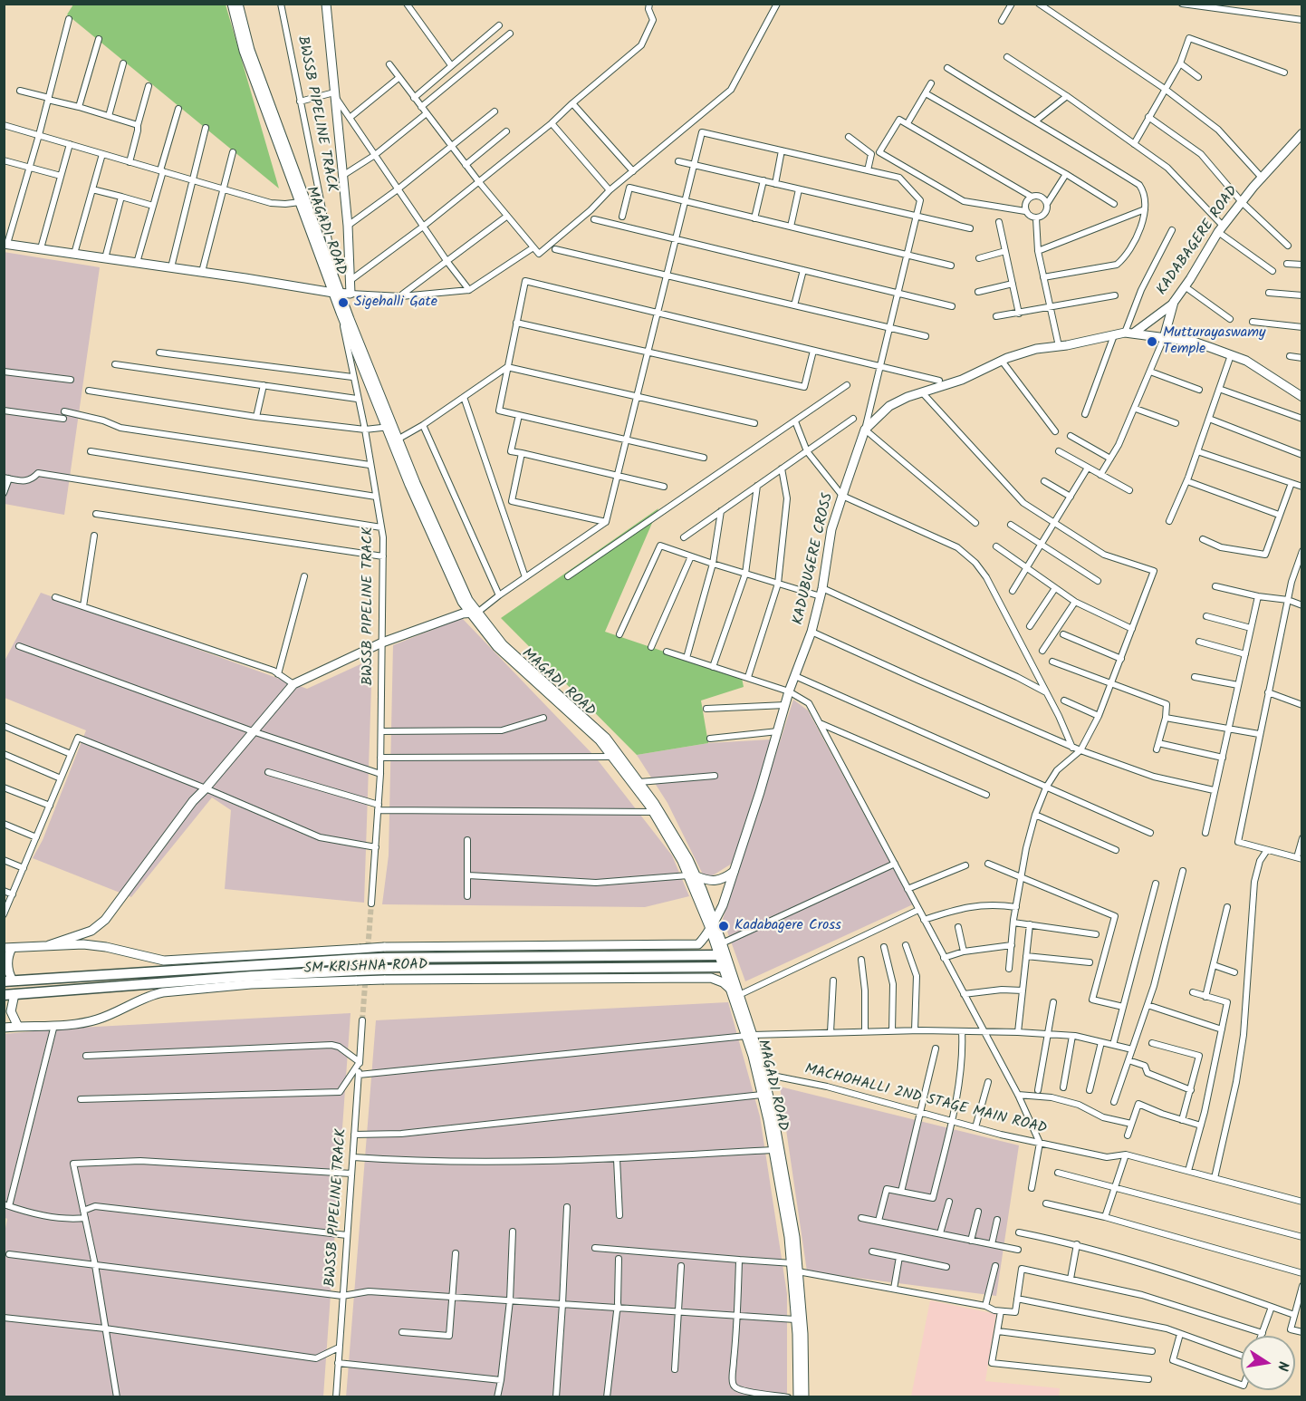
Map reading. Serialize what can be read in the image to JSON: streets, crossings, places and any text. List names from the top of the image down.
{
  "streets": {
    "highway": ["SM KRISHNA ROAD"],
    "street": [
      "BWSSB PIPELINE TRACK",
      "MAGADI ROAD",
      "KADABAGERE ROAD",
      "KADUBUGERE CROSS",
      "MACHOHALLI 2ND STAGE MAIN ROAD"
    ]
  },
  "crossings": [
    ["BWSSB PIPELINE TRACK", "MAGADI ROAD"],
    ["MAGADI ROAD", "KADUBUGERE CROSS"],
    ["MAGADI ROAD", "SM KRISHNA ROAD"],
    ["MAGADI ROAD", "MACHOHALLI 2ND STAGE MAIN ROAD"],
    ["KADABAGERE ROAD", "KADUBUGERE CROSS"],
    ["KADUBUGERE CROSS", "SM KRISHNA ROAD"]
  ],
  "places": ["Sigehalli Gate", "Mutturayaswamy Temple", "Kadabagere Cross"],
  "north": "right"
}
